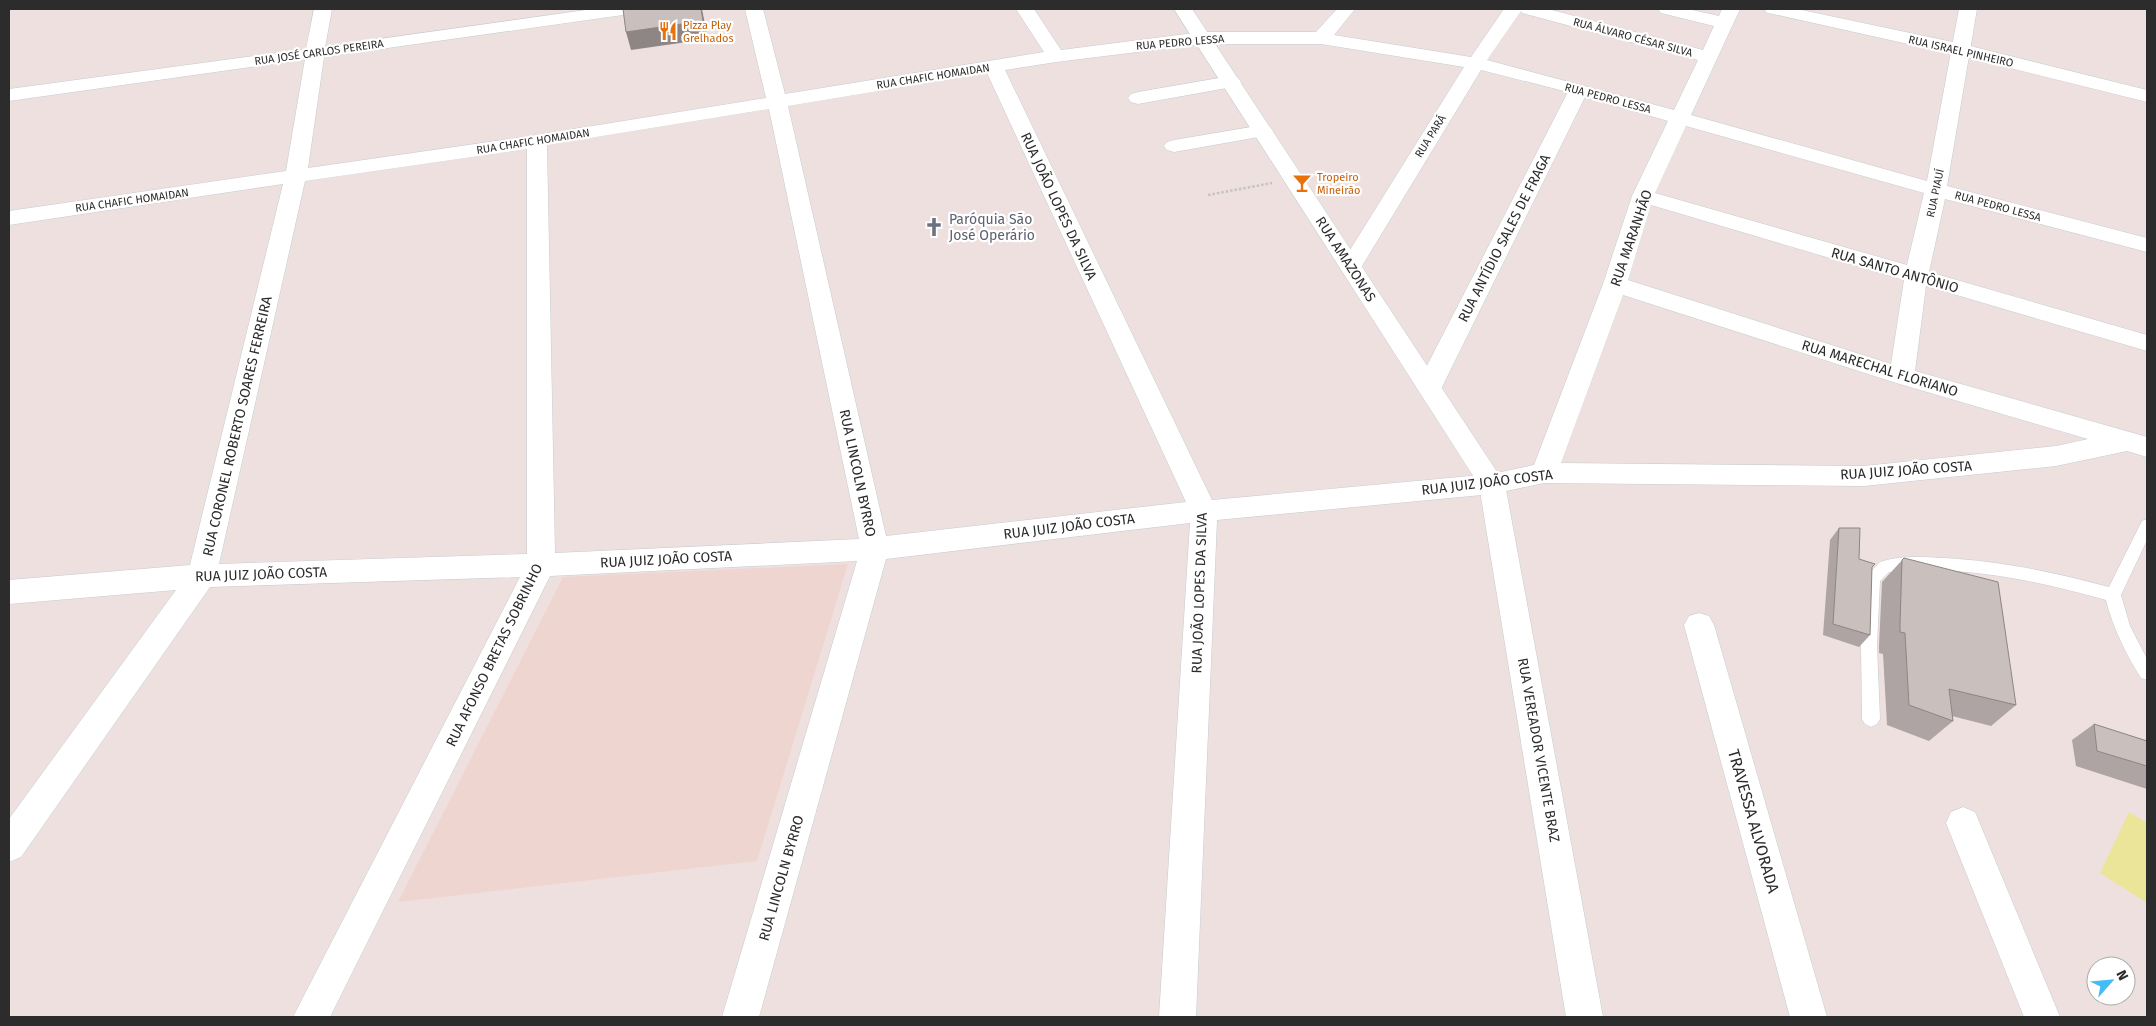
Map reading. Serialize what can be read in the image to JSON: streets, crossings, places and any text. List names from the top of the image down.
{
  "streets": {
    "street": [
      "RUA ÁLVARO CÉSAR SILVA",
      "RUA PEDRO LESSA",
      "RUA ISRAEL PINHEIRO",
      "RUA JOSÉ CARLOS PEREIRA",
      "RUA CHAFIC HOMAIDAN",
      "RUA PARÁ",
      "RUA PIAUÍ",
      "RUA JOÃO LOPES DA SILVA",
      "RUA ANTÍDIO SALES DE FRAGA",
      "RUA MARANHÃO",
      "RUA AMAZONAS",
      "RUA SANTO ANTÔNIO",
      "RUA MARECHAL FLORIANO",
      "RUA CORONEL ROBERTO SOARES FERREIRA",
      "RUA JUIZ JOÃO COSTA",
      "RUA LINCOLN BYRRO",
      "RUA AFONSO BRETAS SOBRINHO",
      "RUA VEREADOR VICENTE BRAZ",
      "TRAVESSA ALVORADA"
    ]
  },
  "crossings": [
    ["RUA ÁLVARO CÉSAR SILVA", "RUA MARANHÃO"],
    ["RUA PEDRO LESSA", "RUA CHAFIC HOMAIDAN"],
    ["RUA PEDRO LESSA", "RUA PARÁ"],
    ["RUA PEDRO LESSA", "RUA PIAUÍ"],
    ["RUA PEDRO LESSA", "RUA ANTÍDIO SALES DE FRAGA"],
    ["RUA PEDRO LESSA", "RUA MARANHÃO"],
    ["RUA PEDRO LESSA", "RUA AMAZONAS"],
    ["RUA ISRAEL PINHEIRO", "RUA PIAUÍ"],
    ["RUA JOSÉ CARLOS PEREIRA", "RUA CORONEL ROBERTO SOARES FERREIRA"],
    ["RUA CHAFIC HOMAIDAN", "RUA JOÃO LOPES DA SILVA"],
    ["RUA CHAFIC HOMAIDAN", "RUA CORONEL ROBERTO SOARES FERREIRA"],
    ["RUA CHAFIC HOMAIDAN", "RUA LINCOLN BYRRO"],
    ["RUA CHAFIC HOMAIDAN", "RUA AFONSO BRETAS SOBRINHO"],
    ["RUA PARÁ", "RUA AMAZONAS"],
    ["RUA PIAUÍ", "RUA SANTO ANTÔNIO"],
    ["RUA PIAUÍ", "RUA MARECHAL FLORIANO"],
    ["RUA JOÃO LOPES DA SILVA", "RUA JUIZ JOÃO COSTA"],
    ["RUA ANTÍDIO SALES DE FRAGA", "RUA AMAZONAS"],
    ["RUA MARANHÃO", "RUA SANTO ANTÔNIO"],
    ["RUA MARANHÃO", "RUA MARECHAL FLORIANO"],
    ["RUA MARANHÃO", "RUA JUIZ JOÃO COSTA"],
    ["RUA AMAZONAS", "RUA JUIZ JOÃO COSTA"],
    ["RUA AMAZONAS", "RUA VEREADOR VICENTE BRAZ"],
    ["RUA MARECHAL FLORIANO", "RUA JUIZ JOÃO COSTA"],
    ["RUA CORONEL ROBERTO SOARES FERREIRA", "RUA JUIZ JOÃO COSTA"],
    ["RUA JUIZ JOÃO COSTA", "RUA LINCOLN BYRRO"],
    ["RUA JUIZ JOÃO COSTA", "RUA AFONSO BRETAS SOBRINHO"],
    ["RUA JUIZ JOÃO COSTA", "RUA VEREADOR VICENTE BRAZ"]
  ],
  "places": {
    "restaurant": ["Pizza Play Grelhados"],
    "bar": ["Tropeiro Mineirão"],
    "church": ["Paróquia São José Operário"]
  },
  "north": "top right"
}
